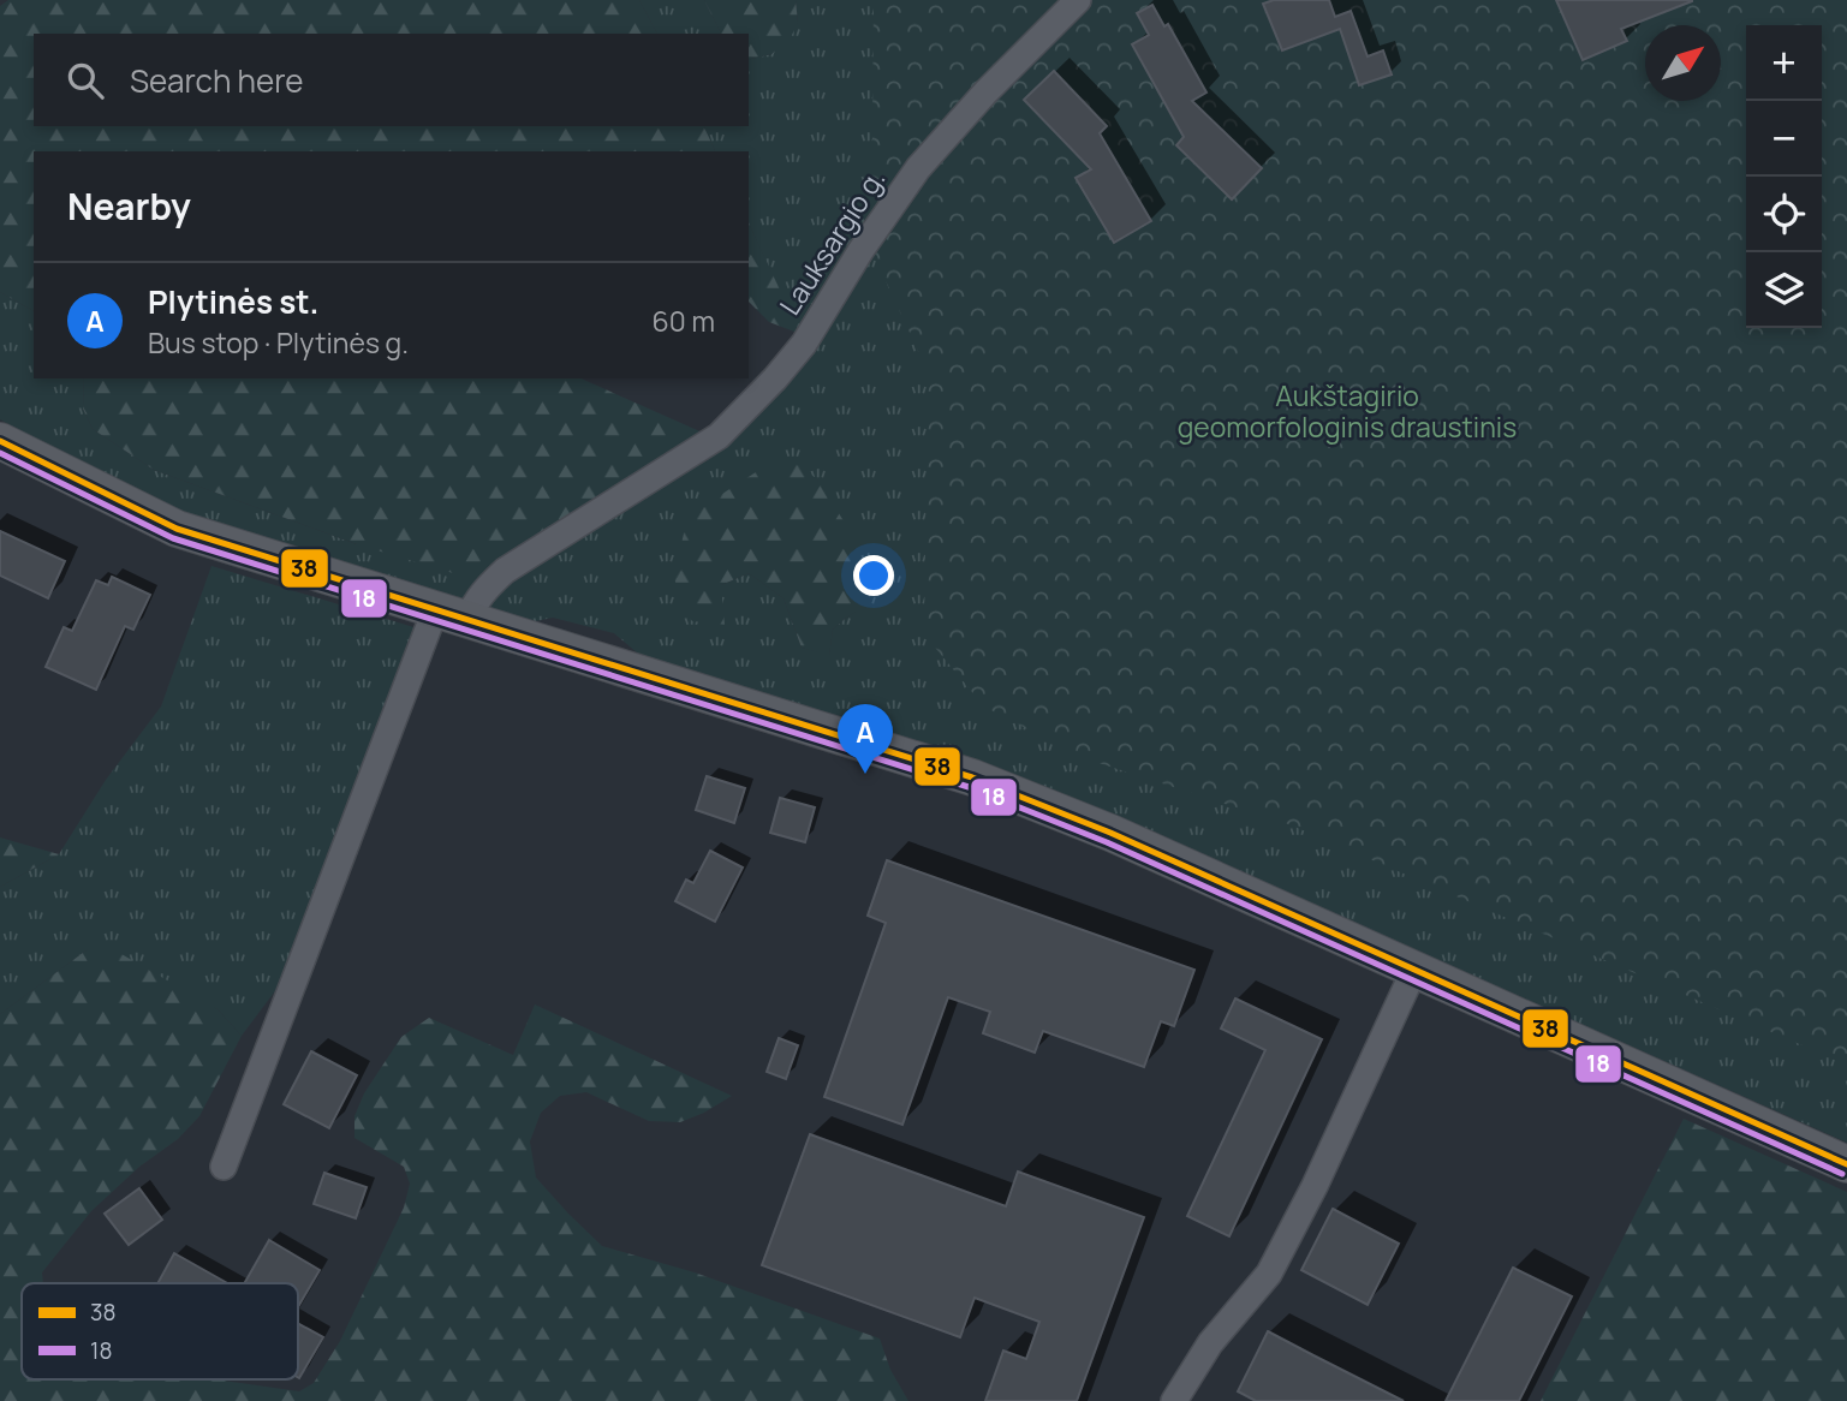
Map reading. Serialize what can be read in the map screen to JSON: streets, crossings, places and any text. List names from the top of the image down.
{
  "streets": {
    "street": ["Lauksargio g."]
  },
  "parks": ["Aukštagirio geomorfologinis draustinis"],
  "lines": ["transit line 38", "transit line 18"],
  "legend": ["38", "18"],
  "north": "top right",
  "page": {
    "map_buttons": ["+", "−"],
    "search": "Search here",
    "heading": "Nearby",
    "list": [
      {
        "mark": "A",
        "name": "Plytinės st.",
        "note": "Bus stop · Plytinės g.",
        "value": "60 m"
      }
    ],
    "pins": "A"
  }
}
